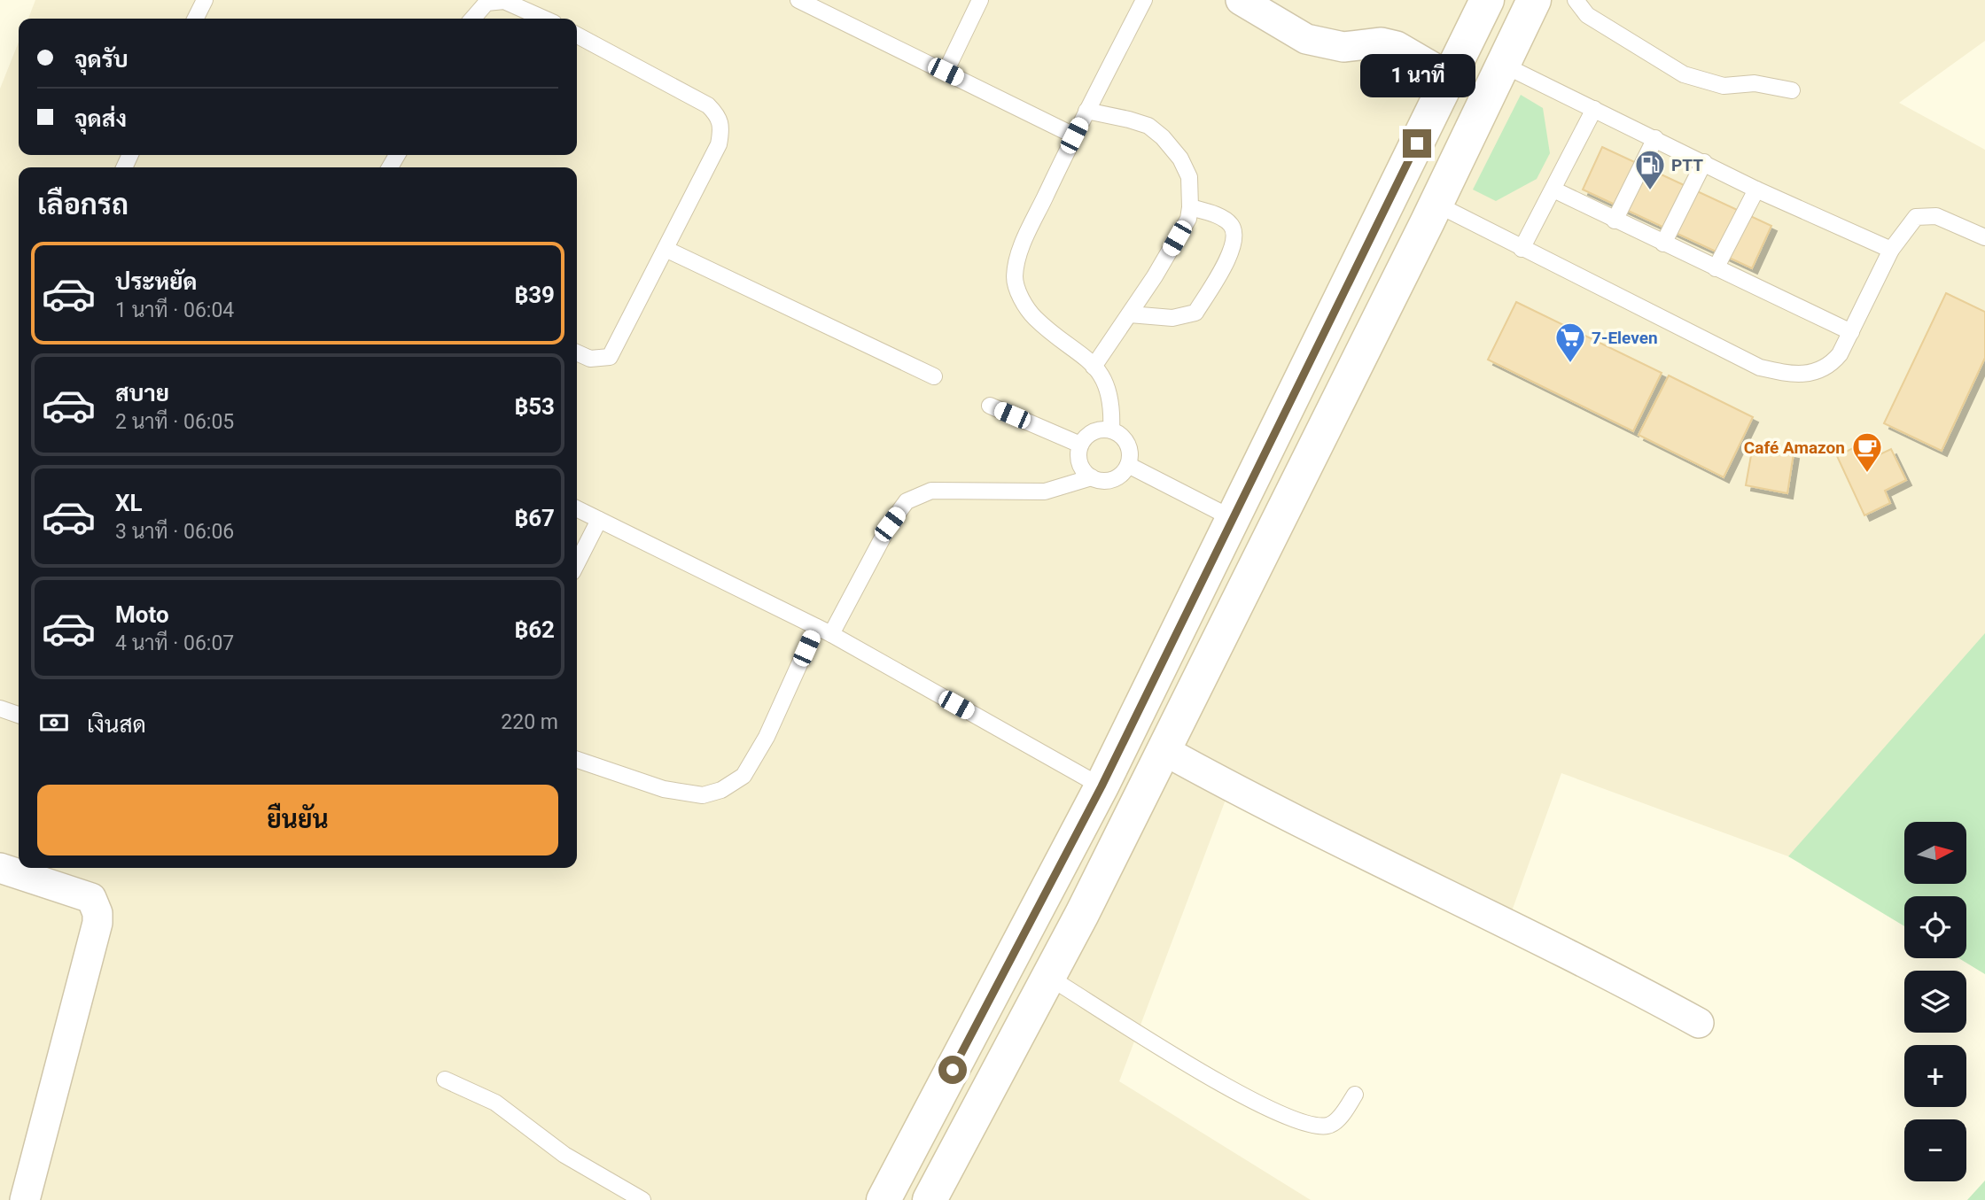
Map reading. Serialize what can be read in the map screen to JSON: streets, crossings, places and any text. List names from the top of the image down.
{
  "places": {
    "fuel station": ["PTT"],
    "supermarket": ["7-Eleven"],
    "cafe": ["Café Amazon"]
  },
  "north": "right",
  "page": {
    "banner": ["จุดรับ", "จุดส่ง"],
    "bubble": "1 นาที",
    "heading": "เลือกรถ",
    "list": [
      {
        "name": "ประหยัด",
        "note": "1 นาที · 06:04",
        "value": "฿39"
      },
      {
        "name": "สบาย",
        "note": "2 นาที · 06:05",
        "value": "฿53"
      },
      {
        "name": "XL",
        "note": "3 นาที · 06:06",
        "value": "฿67"
      },
      {
        "name": "Moto",
        "note": "4 นาที · 06:07",
        "value": "฿62"
      }
    ],
    "pay": ["เงินสด", "220 m"],
    "buttons": "ยืนยัน",
    "map_buttons": ["+", "−"]
  }
}
